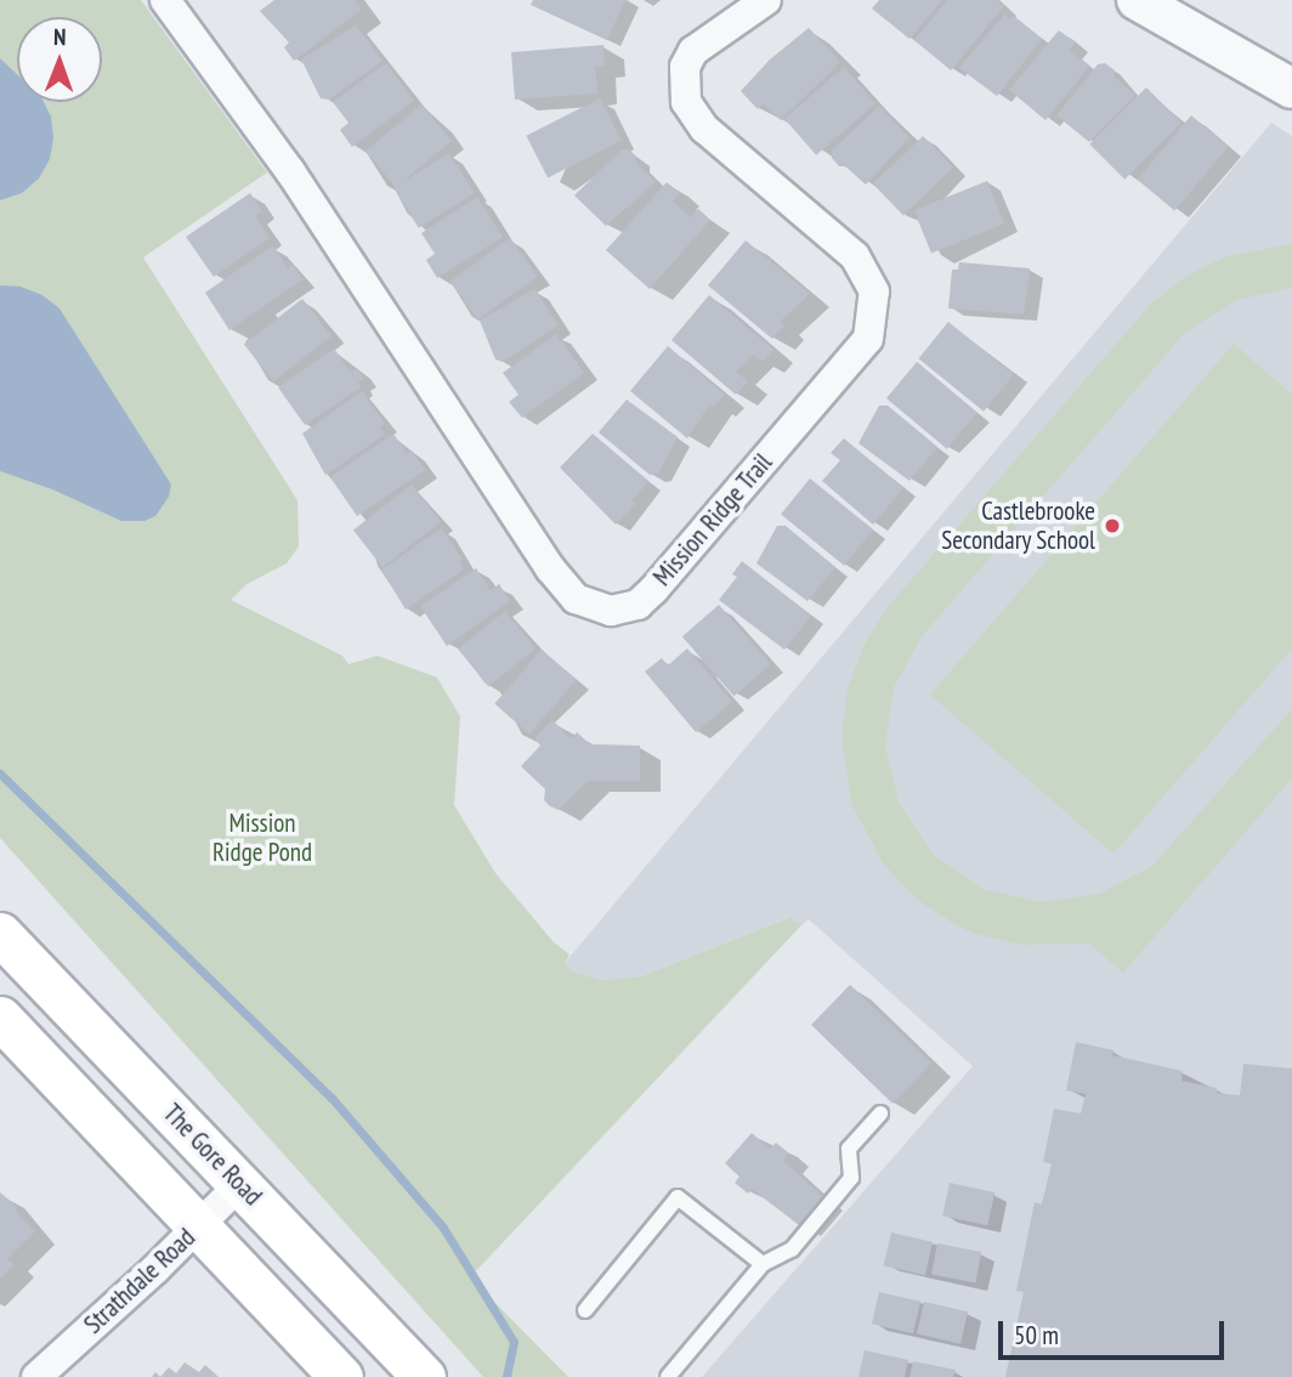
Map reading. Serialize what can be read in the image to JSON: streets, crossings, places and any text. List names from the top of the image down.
{
  "streets": {
    "main road": ["The Gore Road"],
    "street": ["Mission Ridge Trail", "Strathdale Road"]
  },
  "crossings": [
    ["The Gore Road", "Strathdale Road"]
  ],
  "parks": ["Mission Ridge Pond"],
  "places": ["Castlebrooke Secondary School"],
  "scale_bar": "50 m",
  "north": "top"
}
